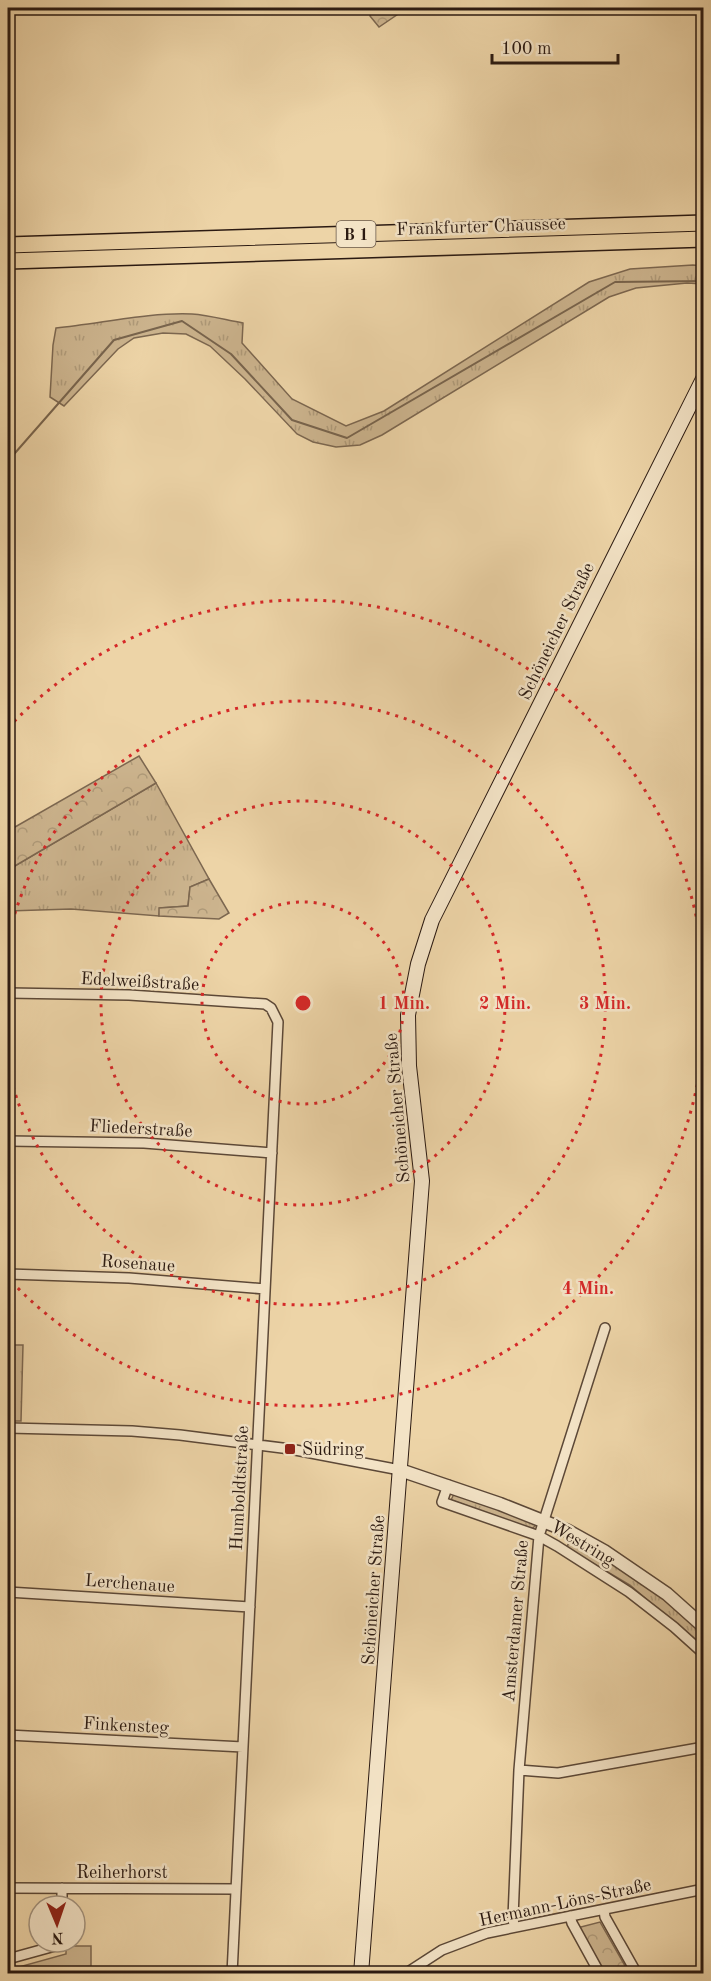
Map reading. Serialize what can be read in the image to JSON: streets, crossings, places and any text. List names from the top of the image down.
{
  "streets": {
    "main road": ["Frankfurter Chaussee", "B 1", "Schöneicher Straße"],
    "street": [
      "Edelweißstraße",
      "Fliederstraße",
      "Rosenaue",
      "Humboldtstraße",
      "Westring",
      "Lerchenaue",
      "Amsterdamer Straße",
      "Finkensteg",
      "Reiherhorst",
      "Hermann-Löns-Straße"
    ]
  },
  "crossings": [
    ["Schöneicher Straße", "Westring"],
    ["Edelweißstraße", "Humboldtstraße"],
    ["Fliederstraße", "Humboldtstraße"],
    ["Rosenaue", "Humboldtstraße"],
    ["Humboldtstraße", "Lerchenaue"],
    ["Humboldtstraße", "Finkensteg"],
    ["Humboldtstraße", "Reiherhorst"],
    ["Westring", "Amsterdamer Straße"],
    ["Amsterdamer Straße", "Hermann-Löns-Straße"]
  ],
  "places": {
    "transit": ["Südring"]
  },
  "scale_bar": "100 m",
  "north": "bottom",
  "rings": [
    "1 Min.",
    "2 Min.",
    "3 Min.",
    "4 Min."
  ]
}
